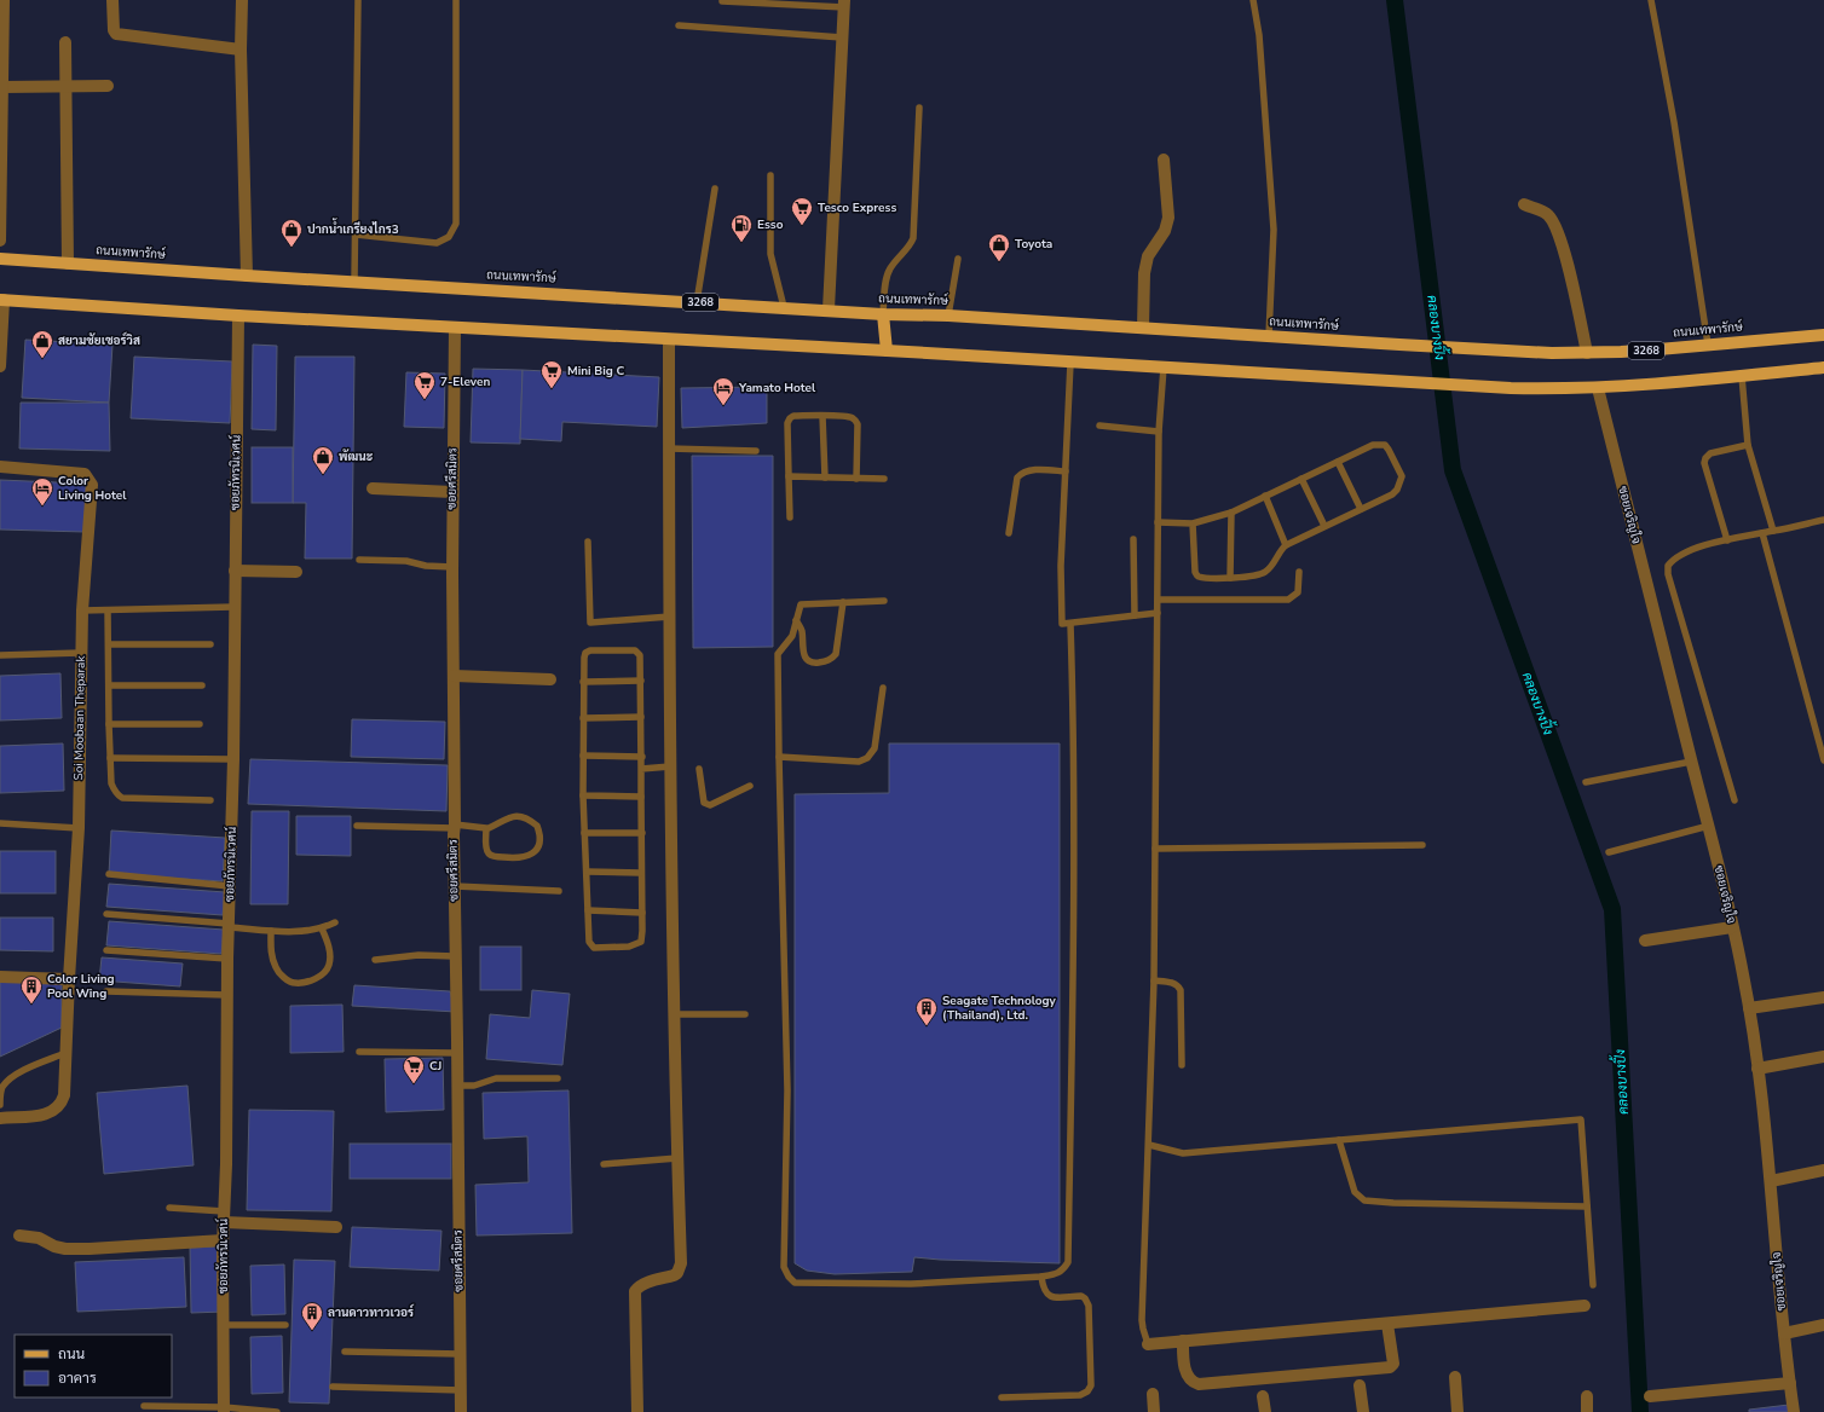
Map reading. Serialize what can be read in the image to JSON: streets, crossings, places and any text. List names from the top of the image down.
{
  "streets": {
    "main road": ["ถนนเทพารักษ์", "3268"],
    "street": [
      "ซอยภัทรนิเวศน์",
      "ซอยศรีสมิตร",
      "ซอยเจริญใจ",
      "Soi Moobaan Theparak"
    ]
  },
  "water": ["คลองบางปิ้ง"],
  "places": {
    "supermarket": [
      "Tesco Express",
      "Mini Big C",
      "7-Eleven",
      "CJ"
    ],
    "fuel station": ["Esso"],
    "shop": [
      "ปากน้ำเกรียงไกร3",
      "Toyota",
      "สยามชัยเซอร์วิส",
      "พัฒนะ"
    ],
    "hotel": ["Yamato Hotel", "Color Living Hotel"],
    "building": ["Color Living Pool Wing", "Seagate Technology (Thailand), Ltd.", "ลานดาวทาวเวอร์"]
  },
  "legend": ["ถนน", "อาคาร"]
}
